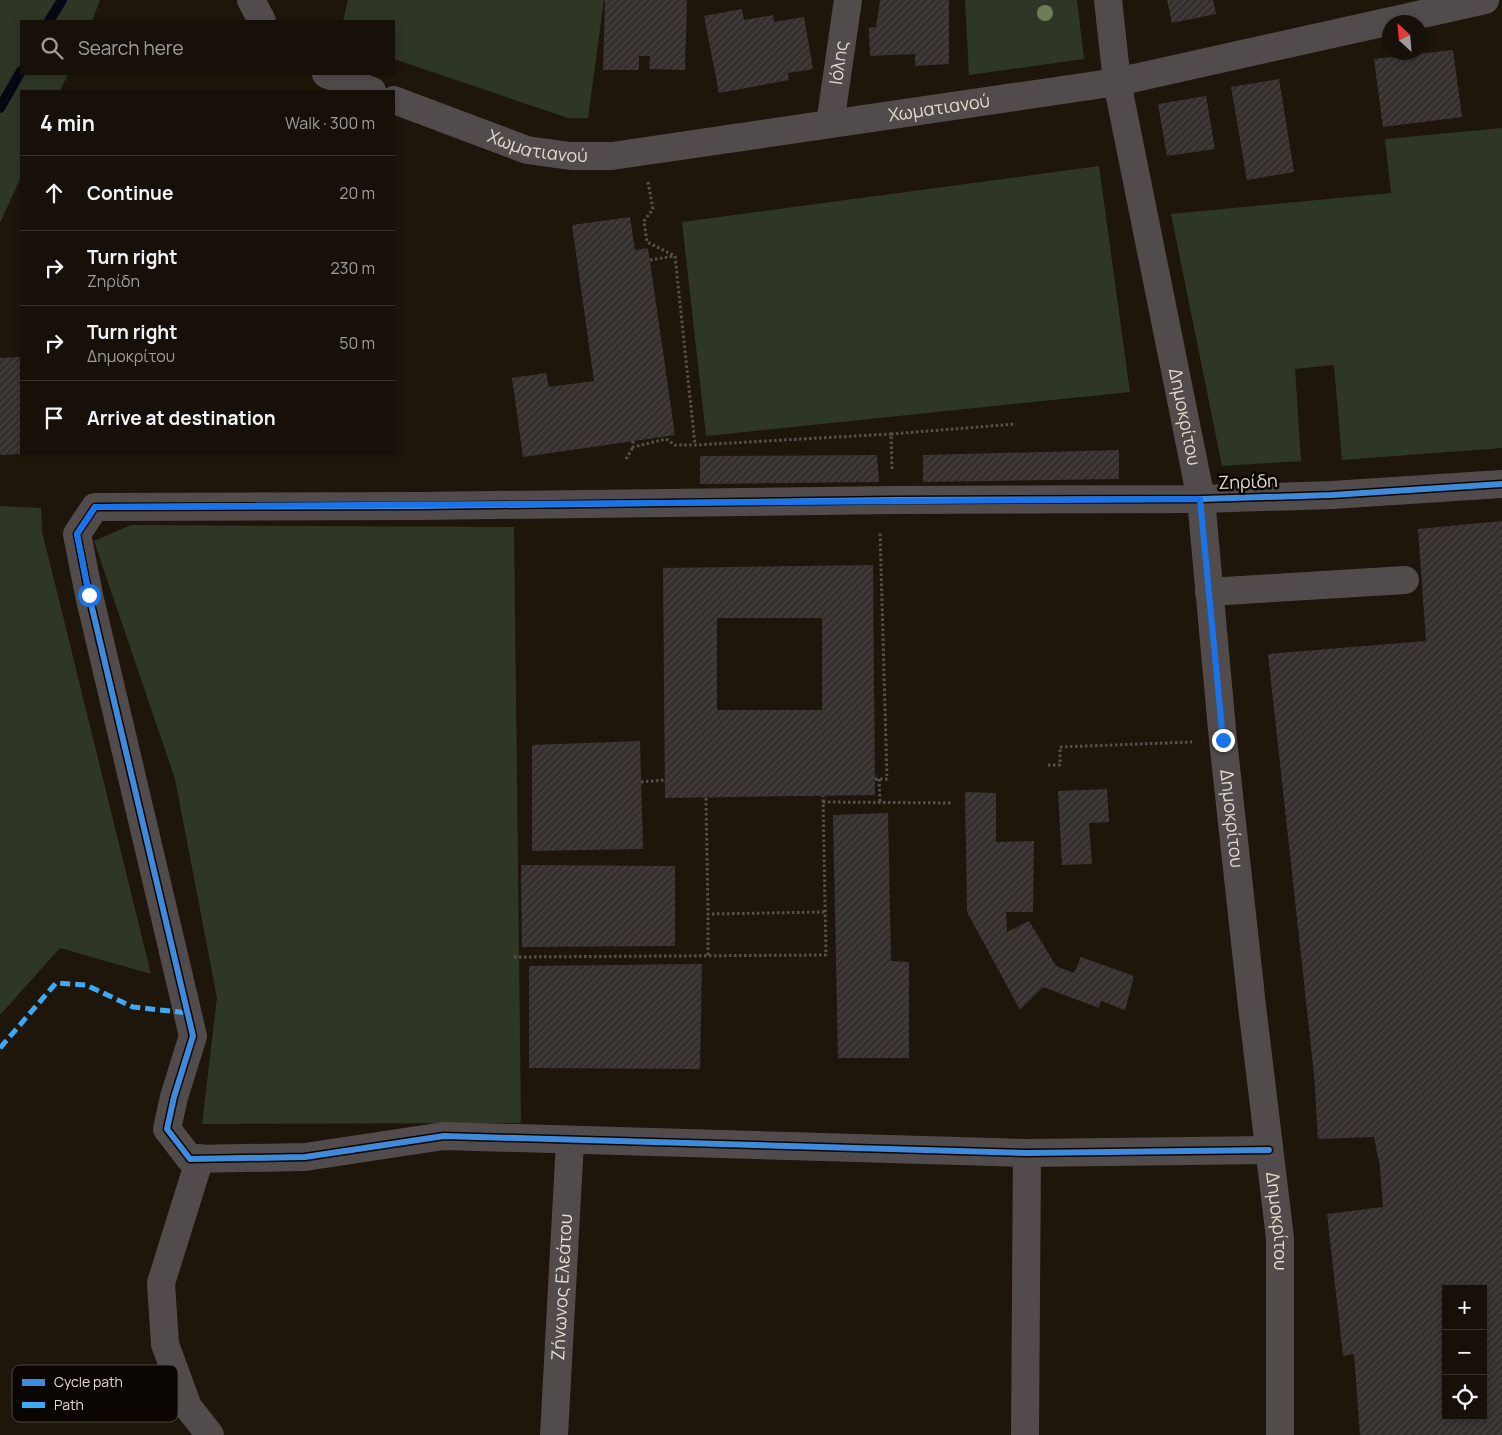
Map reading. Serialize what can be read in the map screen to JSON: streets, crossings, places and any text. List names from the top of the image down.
{
  "streets": {
    "street": [
      "Ιόλης",
      "Χωματιανού",
      "Δημοκρίτου",
      "Ζηρίδη",
      "Ζήνωνος Ελεάτου"
    ]
  },
  "crossings": [
    ["Ιόλης", "Χωματιανού"],
    ["Χωματιανού", "Δημοκρίτου"],
    ["Δημοκρίτου", "Ζηρίδη"]
  ],
  "legend": ["Cycle path", "Path"],
  "north": "top left",
  "page": {
    "search": "Search here",
    "heading": ["4 min", "Walk · 300 m"],
    "list": [
      ["Continue", "20 m"],
      ["Turn right", "Ζηρίδη", "230 m"],
      ["Turn right", "Δημοκρίτου", "50 m"],
      "Arrive at destination"
    ],
    "map_buttons": ["+", "−"]
  }
}
